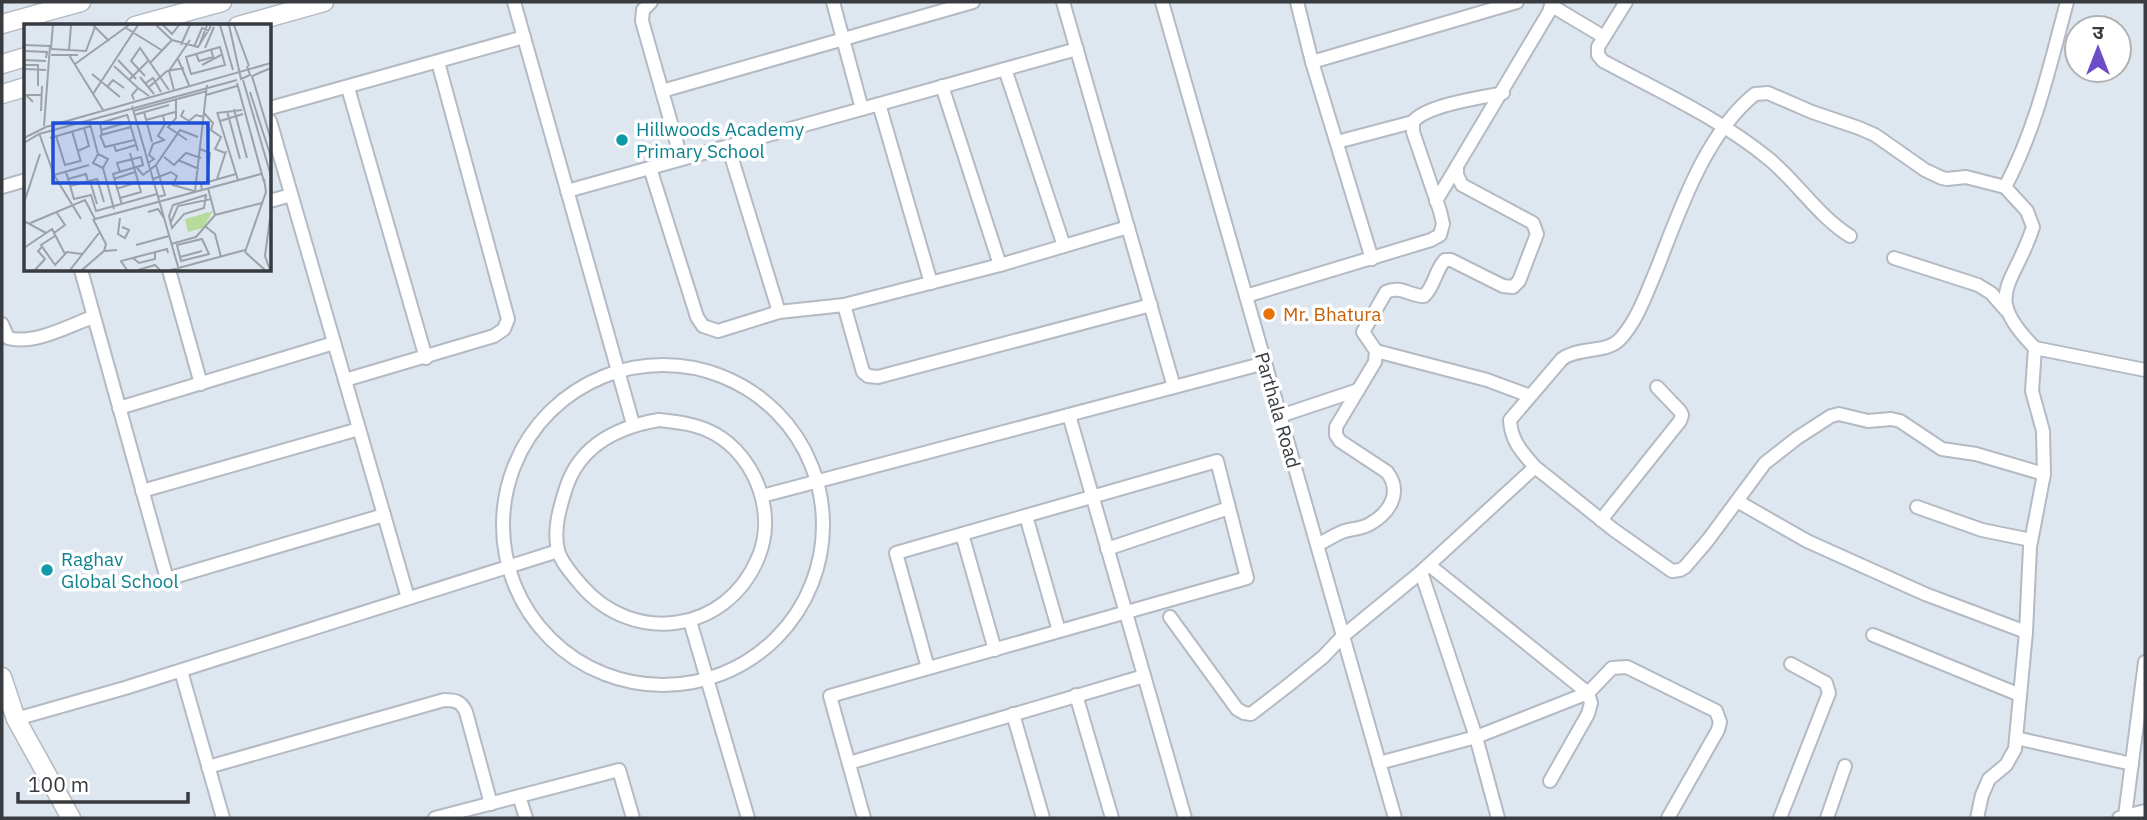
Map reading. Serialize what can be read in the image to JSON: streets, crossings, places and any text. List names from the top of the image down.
{
  "streets": {
    "street": ["Parthala Road"]
  },
  "places": ["Hillwoods Academy Primary School", "Mr. Bhatura", "Raghav Global School"],
  "scale_bar": "100 m",
  "north": "top"
}
